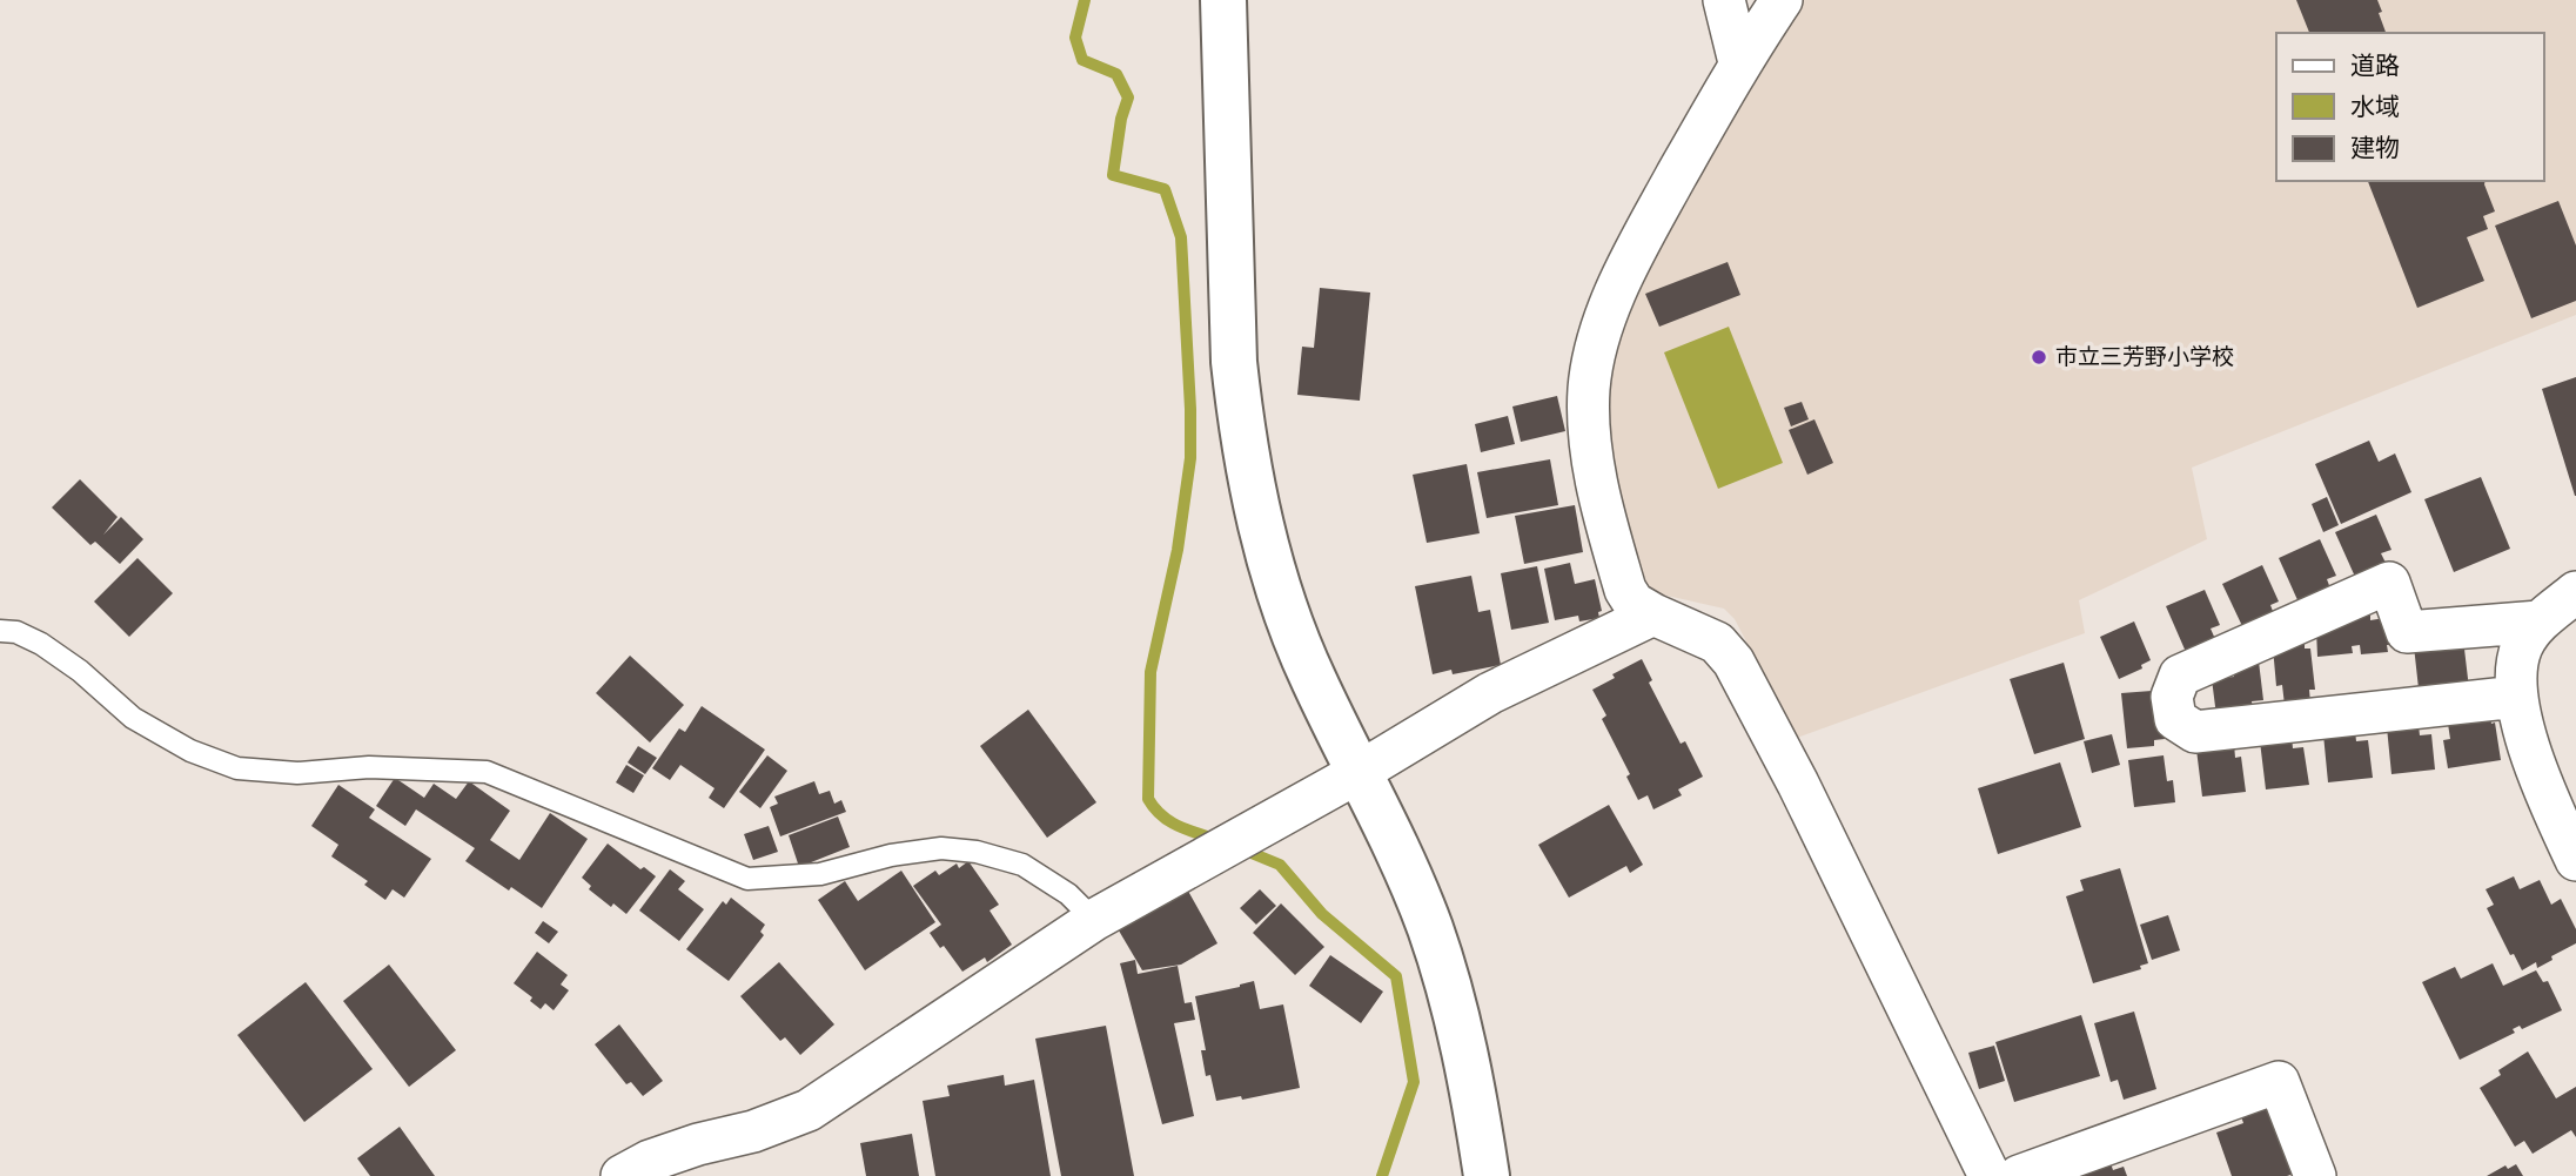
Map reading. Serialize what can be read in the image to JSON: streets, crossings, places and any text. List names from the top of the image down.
{
  "places": ["市立三芳野小学校"],
  "legend": ["道路", "水域", "建物"]
}
